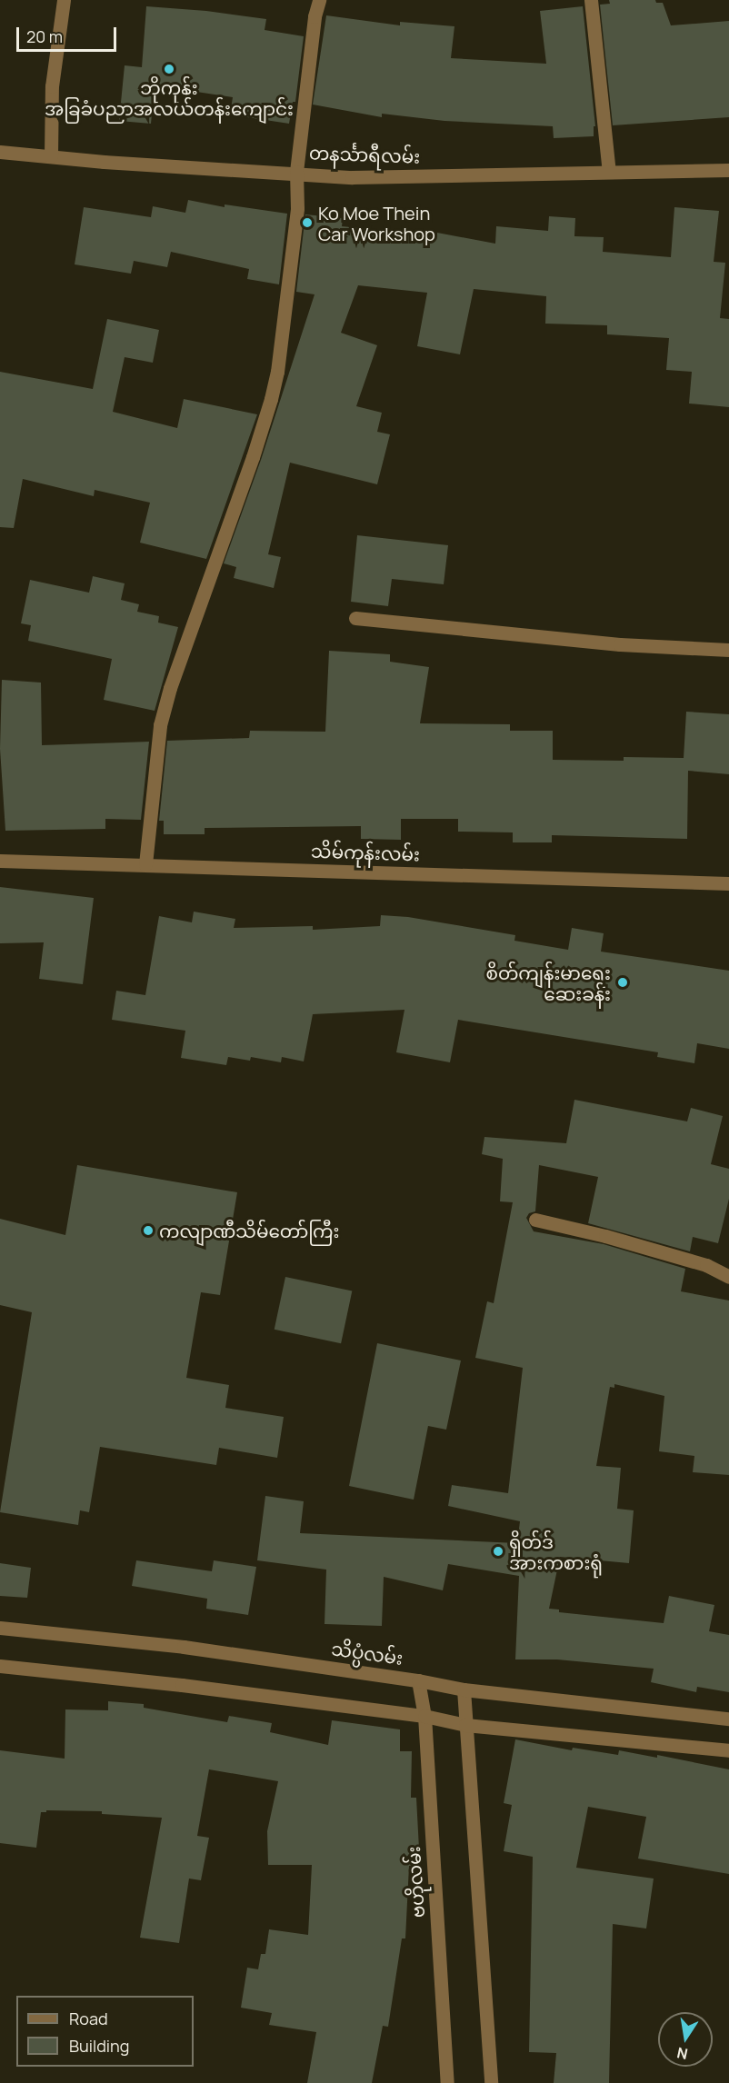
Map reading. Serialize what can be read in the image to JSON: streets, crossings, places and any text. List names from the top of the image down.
{
  "streets": {
    "street": [
      "တနင်္သာရီလမ်း",
      "သိမ်ကုန်းလမ်း",
      "သိပ္ပံလမ်း",
      "ဗဟိုလမ်း"
    ]
  },
  "crossings": [
    ["သိပ္ပံလမ်း", "ဗဟိုလမ်း"]
  ],
  "places": [
    "ဘိုကုန်း အခြခံပညာအလယ်တန်းကျောင်း",
    "Ko Moe Thein Car Workshop",
    "စိတ်ကျန်းမာရေး ဆေးခန်း",
    "ကလျာဏီသိမ်တော်ကြီး",
    "ရှိတ်ဒ် အားကစားရုံ"
  ],
  "legend": ["Road", "Building"],
  "scale_bar": "20 m",
  "north": "bottom"
}
